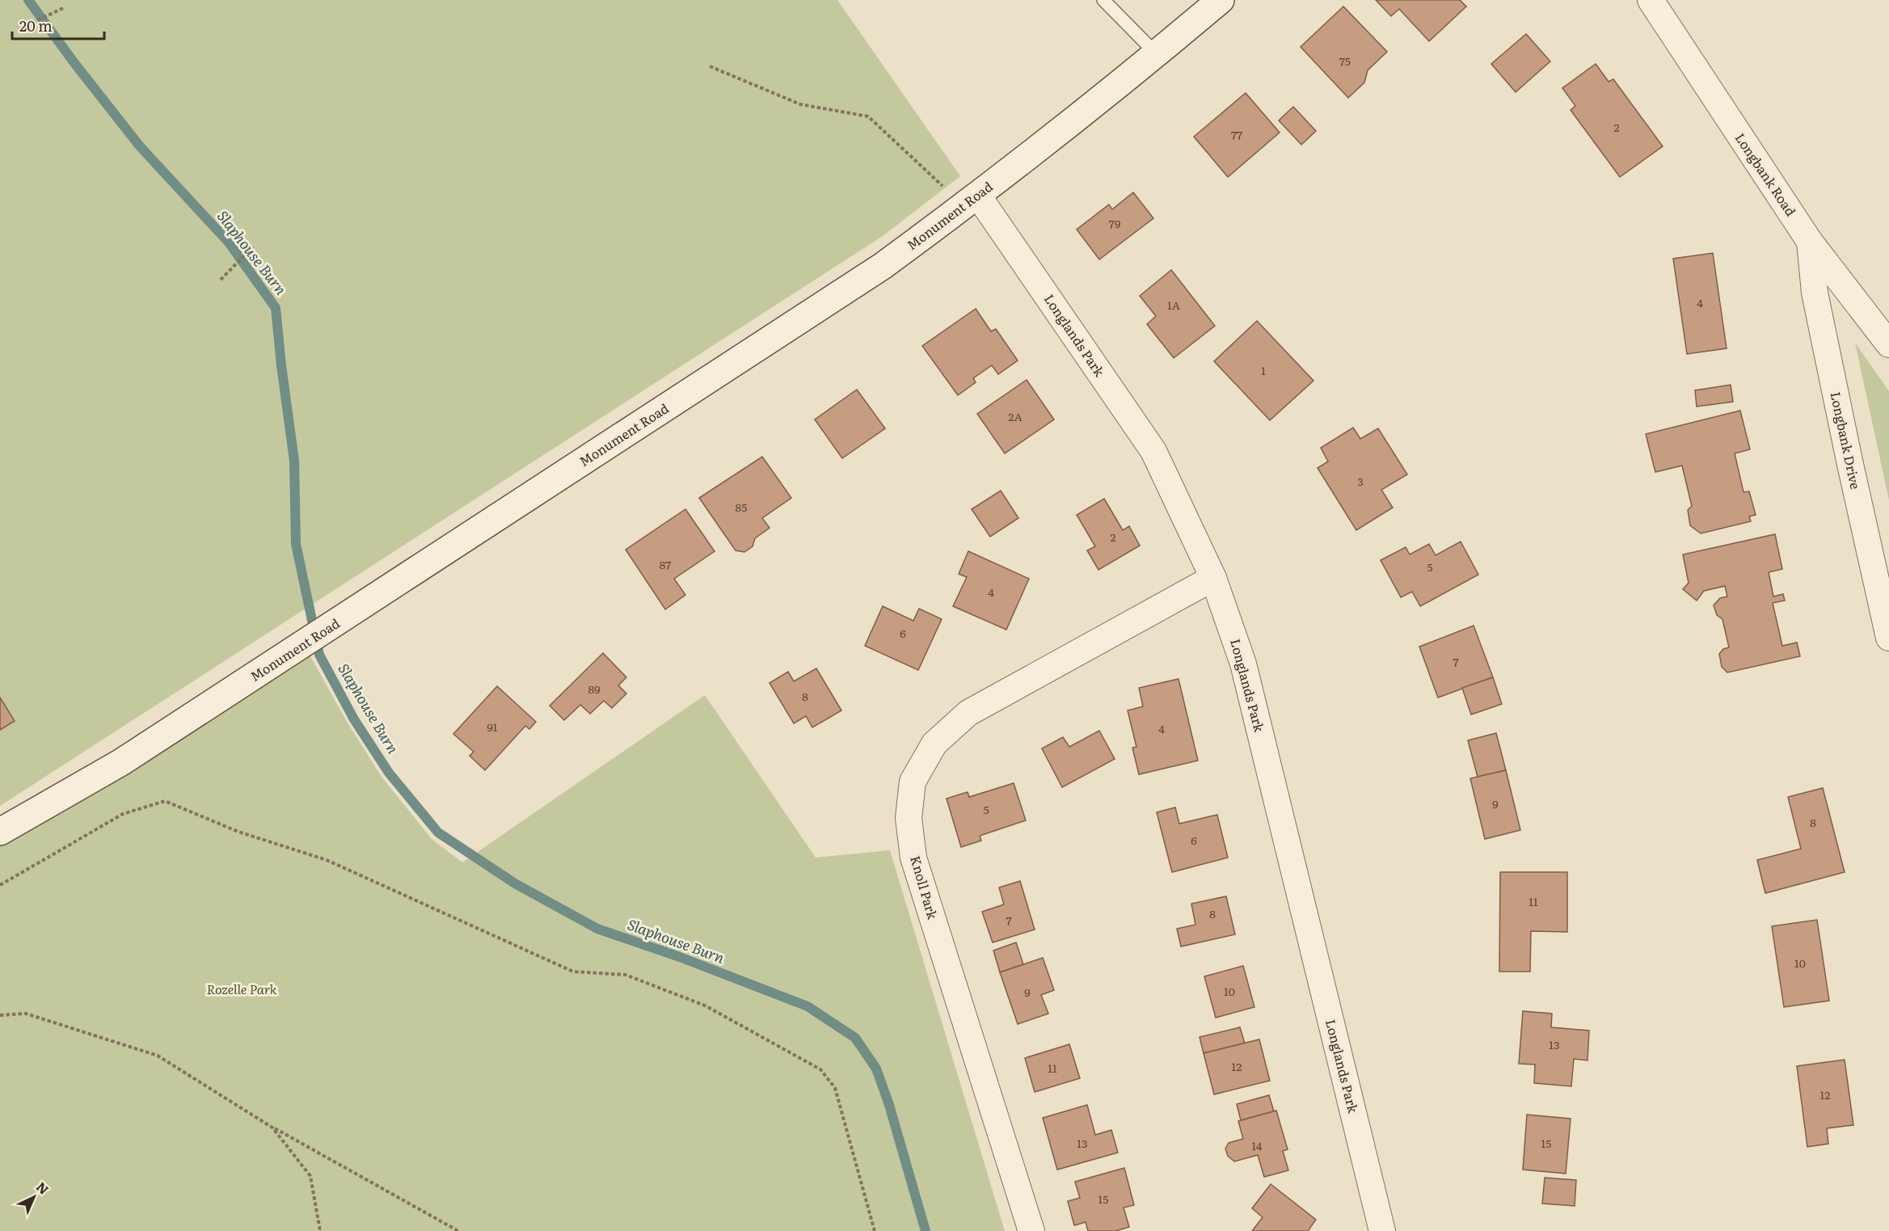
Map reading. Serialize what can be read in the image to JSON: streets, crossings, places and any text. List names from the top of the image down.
{
  "streets": {
    "main road": ["Monument Road"],
    "street": [
      "Longbank Road",
      "Longlands Park",
      "Longbank Drive",
      "Knoll Park"
    ]
  },
  "crossings": [
    ["Longbank Road", "Longbank Drive"],
    ["Monument Road", "Longlands Park"],
    ["Longlands Park", "Knoll Park"]
  ],
  "water": ["Slaphouse Burn"],
  "parks": ["Rozelle Park"],
  "house_numbers": [
    "75",
    "2",
    "77",
    "79",
    "4",
    "1A",
    "1",
    "2A",
    "3",
    "85",
    "2",
    "87",
    "5",
    "4",
    "6",
    "7",
    "89",
    "8",
    "91",
    "4",
    "9",
    "5",
    "8",
    "6",
    "11",
    "8",
    "7",
    "10",
    "10",
    "9",
    "13",
    "12",
    "11",
    "12",
    "13",
    "15",
    "14",
    "15"
  ],
  "scale_bar": "20 m",
  "north": "top right"
}
